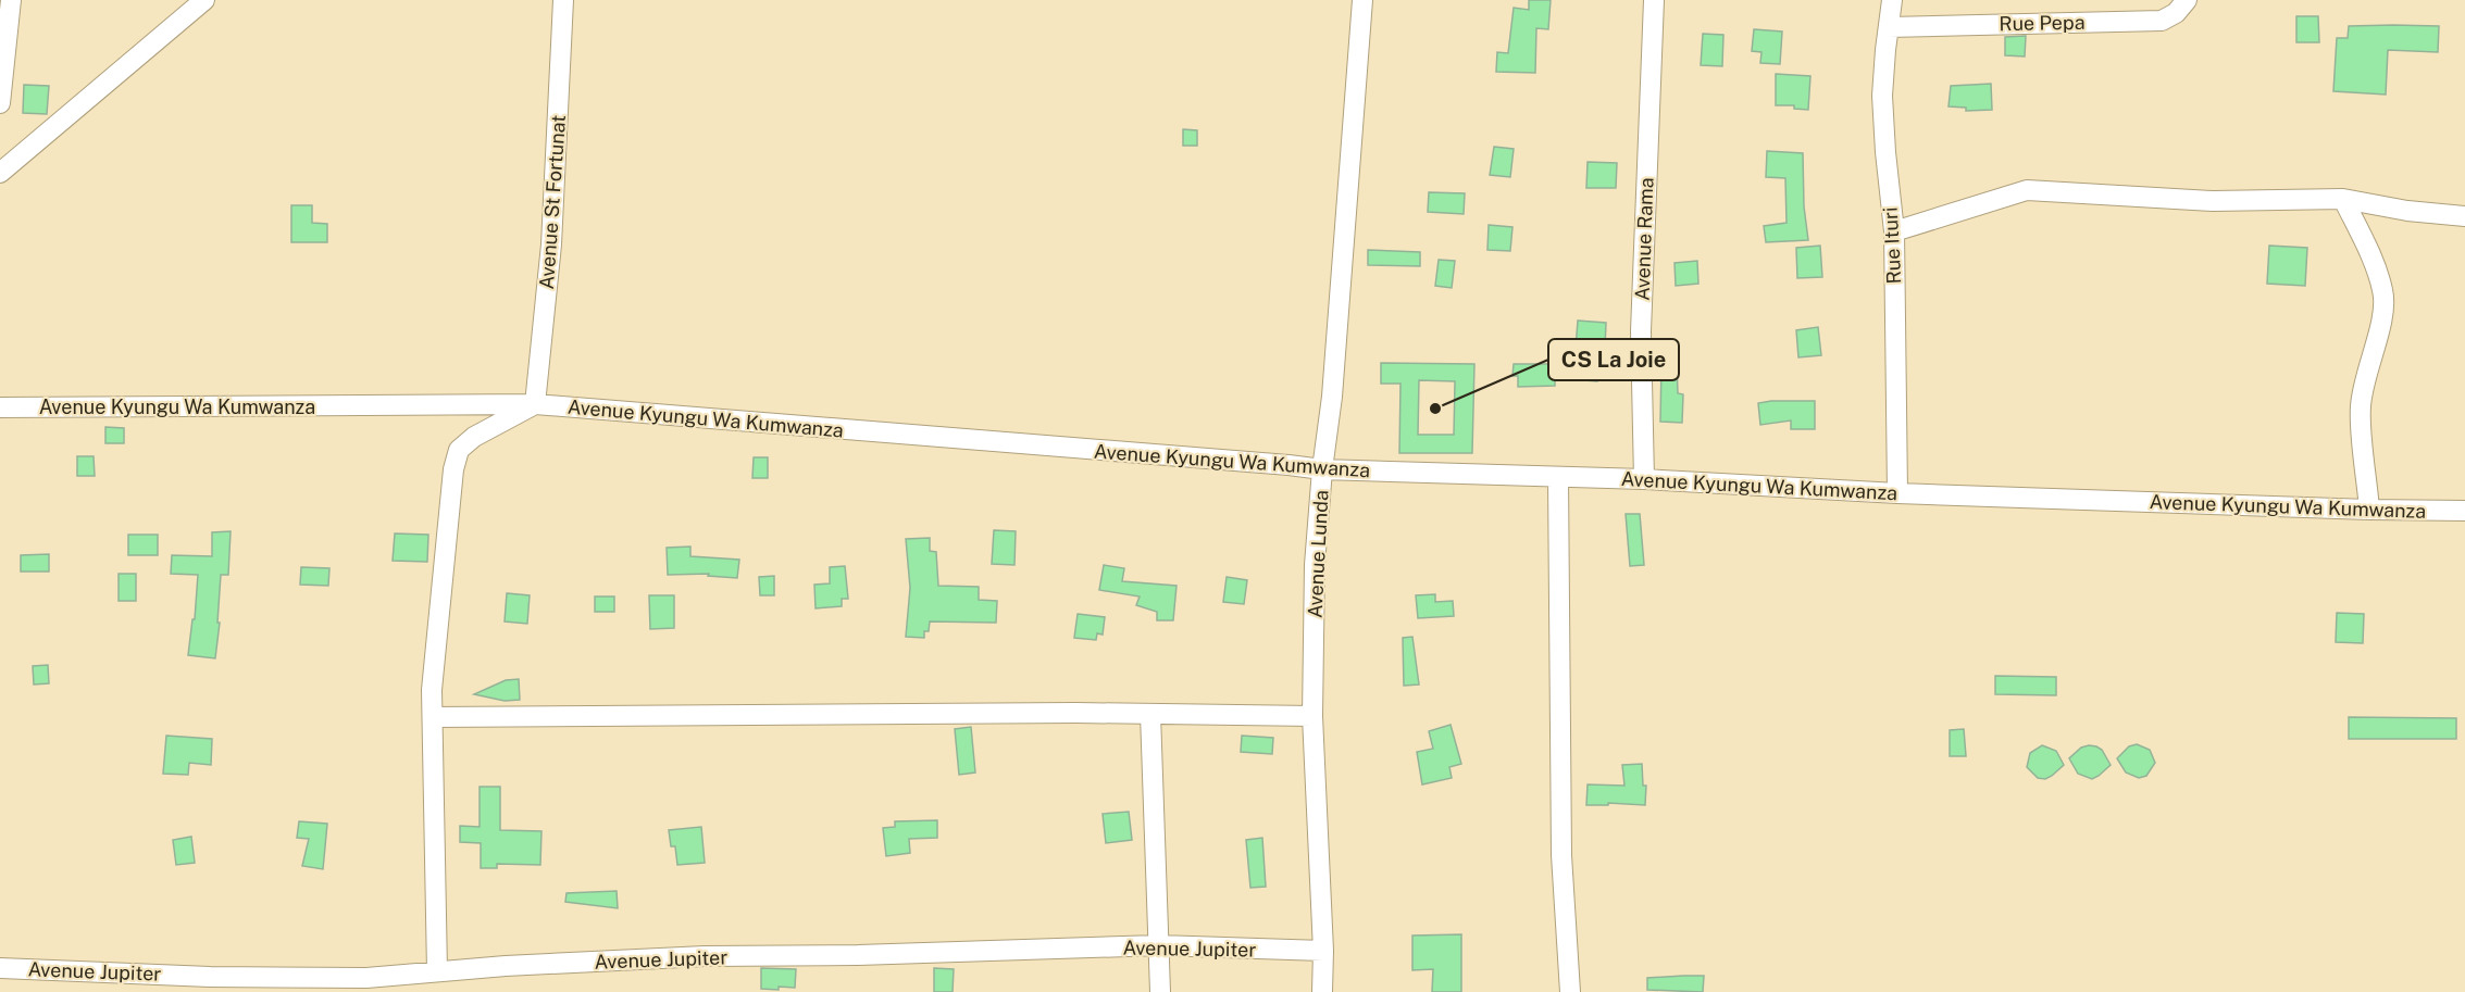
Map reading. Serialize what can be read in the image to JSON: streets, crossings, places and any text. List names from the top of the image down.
{
  "streets": {
    "street": [
      "Rue Pepa",
      "Avenue St Fortunat",
      "Avenue Rama",
      "Rue Ituri",
      "Avenue Kyungu Wa Kumwanza",
      "Avenue Lunda",
      "Avenue Jupiter"
    ]
  },
  "crossings": [
    ["Rue Pepa", "Rue Ituri"],
    ["Avenue St Fortunat", "Avenue Kyungu Wa Kumwanza"],
    ["Avenue Rama", "Avenue Kyungu Wa Kumwanza"],
    ["Rue Ituri", "Avenue Kyungu Wa Kumwanza"],
    ["Avenue Kyungu Wa Kumwanza", "Avenue Lunda"],
    ["Avenue Lunda", "Avenue Jupiter"]
  ],
  "places": ["CS La Joie"]
}
